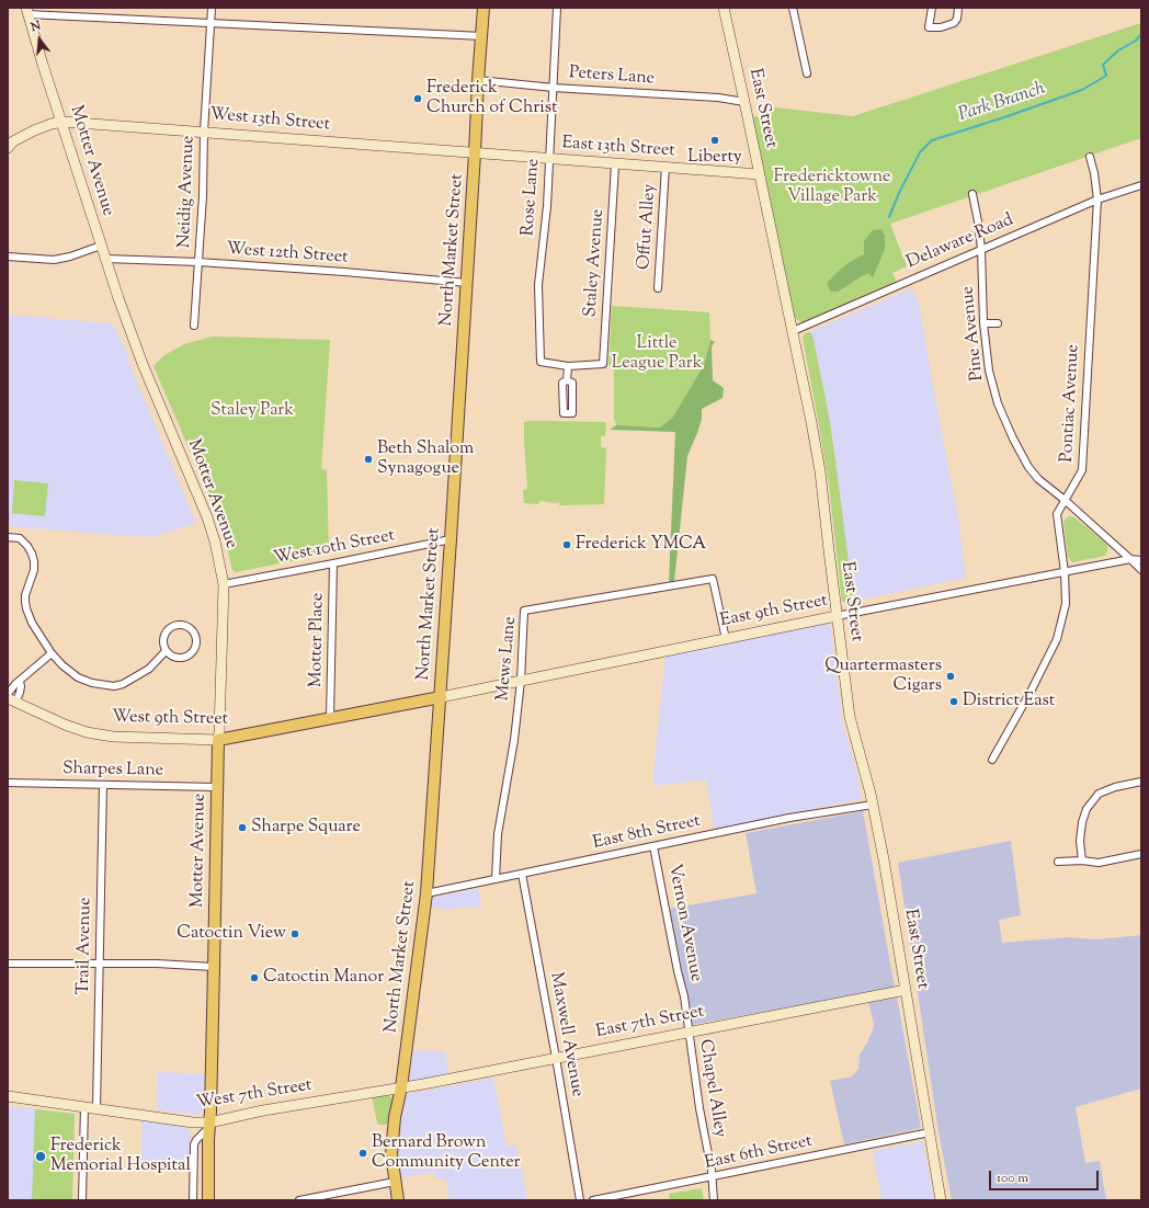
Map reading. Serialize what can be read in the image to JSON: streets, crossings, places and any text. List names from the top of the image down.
{
  "streets": {
    "main road": [
      "East Street",
      "West 13th Street",
      "East 13th Street",
      "Motter Avenue",
      "North Market Street",
      "East 9th Street",
      "West 9th Street",
      "East 7th Street",
      "West 7th Street"
    ],
    "street": [
      "Peters Lane",
      "Neidig Avenue",
      "Rose Lane",
      "Offut Alley",
      "Delaware Road",
      "West 12th Street",
      "Staley Avenue",
      "Pine Avenue",
      "Pontiac Avenue",
      "West 10th Street",
      "Motter Place",
      "Mews Lane",
      "Sharpes Lane",
      "East 8th Street",
      "Vernon Avenue",
      "Trail Avenue",
      "Maxwell Avenue",
      "Chapel Alley",
      "East 6th Street"
    ]
  },
  "crossings": [
    ["Peters Lane", "East Street"],
    ["Peters Lane", "Rose Lane"],
    ["Peters Lane", "North Market Street"],
    ["East Street", "East 13th Street"],
    ["East Street", "Delaware Road"],
    ["East Street", "East 9th Street"],
    ["East Street", "East 8th Street"],
    ["East Street", "East 7th Street"],
    ["East Street", "East 6th Street"],
    ["West 13th Street", "East 13th Street"],
    ["West 13th Street", "Motter Avenue"],
    ["West 13th Street", "Neidig Avenue"],
    ["West 13th Street", "North Market Street"],
    ["East 13th Street", "Rose Lane"],
    ["East 13th Street", "Offut Alley"],
    ["East 13th Street", "North Market Street"],
    ["East 13th Street", "Staley Avenue"],
    ["Motter Avenue", "West 12th Street"],
    ["Motter Avenue", "West 10th Street"],
    ["Motter Avenue", "West 9th Street"],
    ["Motter Avenue", "Sharpes Lane"],
    ["Motter Avenue", "West 7th Street"],
    ["Neidig Avenue", "West 12th Street"],
    ["Rose Lane", "Staley Avenue"],
    ["Delaware Road", "Pine Avenue"],
    ["Delaware Road", "Pontiac Avenue"],
    ["North Market Street", "West 12th Street"],
    ["North Market Street", "West 10th Street"],
    ["North Market Street", "East 9th Street"],
    ["North Market Street", "West 9th Street"],
    ["North Market Street", "East 8th Street"],
    ["North Market Street", "East 7th Street"],
    ["North Market Street", "West 7th Street"],
    ["Pine Avenue", "Pontiac Avenue"],
    ["Pine Avenue", "East 9th Street"],
    ["Pontiac Avenue", "East 9th Street"],
    ["West 10th Street", "Motter Place"],
    ["East 9th Street", "Mews Lane"],
    ["East 9th Street", "West 9th Street"],
    ["Motter Place", "West 9th Street"],
    ["Mews Lane", "East 8th Street"],
    ["Sharpes Lane", "Trail Avenue"],
    ["East 8th Street", "Vernon Avenue"],
    ["East 8th Street", "Maxwell Avenue"],
    ["Vernon Avenue", "East 7th Street"],
    ["Vernon Avenue", "Chapel Alley"],
    ["Trail Avenue", "West 7th Street"],
    ["East 7th Street", "Maxwell Avenue"],
    ["East 7th Street", "Chapel Alley"],
    ["East 7th Street", "West 7th Street"],
    ["Chapel Alley", "East 6th Street"]
  ],
  "water": ["Park Branch"],
  "parks": ["Fredericktowne Village Park", "Little League Park", "Staley Park"],
  "places": [
    "Frederick Church of Christ",
    "Liberty",
    "Beth Shalom Synagogue",
    "Frederick YMCA",
    "Quartermasters Cigars",
    "District East",
    "Sharpe Square",
    "Catoctin View",
    "Catoctin Manor",
    "Bernard Brown Community Center",
    "Frederick Memorial Hospital"
  ],
  "scale_bar": "100 m",
  "north": "top"
}
